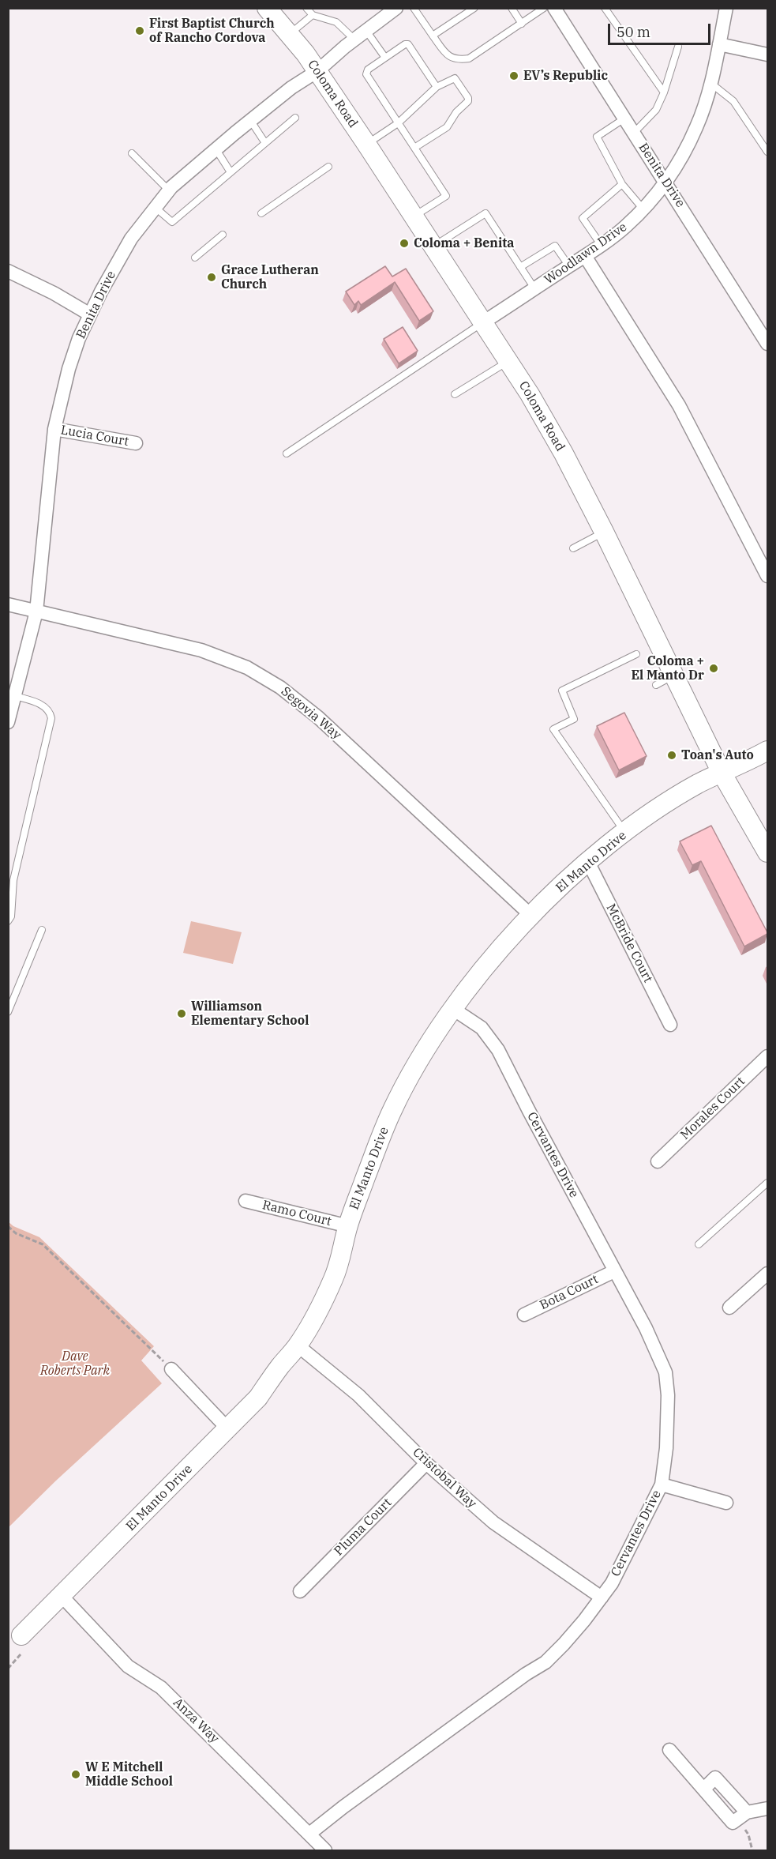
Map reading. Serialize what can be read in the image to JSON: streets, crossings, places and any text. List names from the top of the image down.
{
  "streets": {
    "street": [
      "Coloma Road",
      "Benita Drive",
      "Woodlawn Drive",
      "Lucia Court",
      "Segovia Way",
      "El Manto Drive",
      "McBride Court",
      "Morales Court",
      "Cervantes Drive",
      "Ramo Court",
      "Bota Court",
      "Cristobal Way",
      "Pluma Court",
      "Anza Way"
    ]
  },
  "crossings": [
    ["Coloma Road", "Benita Drive"],
    ["Coloma Road", "Woodlawn Drive"],
    ["Coloma Road", "El Manto Drive"],
    ["Benita Drive", "Woodlawn Drive"],
    ["Benita Drive", "Lucia Court"],
    ["Benita Drive", "Segovia Way"],
    ["Segovia Way", "El Manto Drive"],
    ["El Manto Drive", "McBride Court"],
    ["El Manto Drive", "Cervantes Drive"],
    ["El Manto Drive", "Ramo Court"],
    ["El Manto Drive", "Cristobal Way"],
    ["El Manto Drive", "Anza Way"],
    ["Cervantes Drive", "Bota Court"],
    ["Cervantes Drive", "Cristobal Way"],
    ["Cervantes Drive", "Anza Way"],
    ["Cristobal Way", "Pluma Court"]
  ],
  "parks": ["Dave Roberts Park"],
  "places": [
    "First Baptist Church of Rancho Cordova",
    "EV’s Republic",
    "Coloma + Benita",
    "Grace Lutheran Church",
    "Coloma + El Manto Dr",
    "Toan's Auto",
    "Williamson Elementary School",
    "W E Mitchell Middle School"
  ],
  "scale_bar": "50 m"
}
